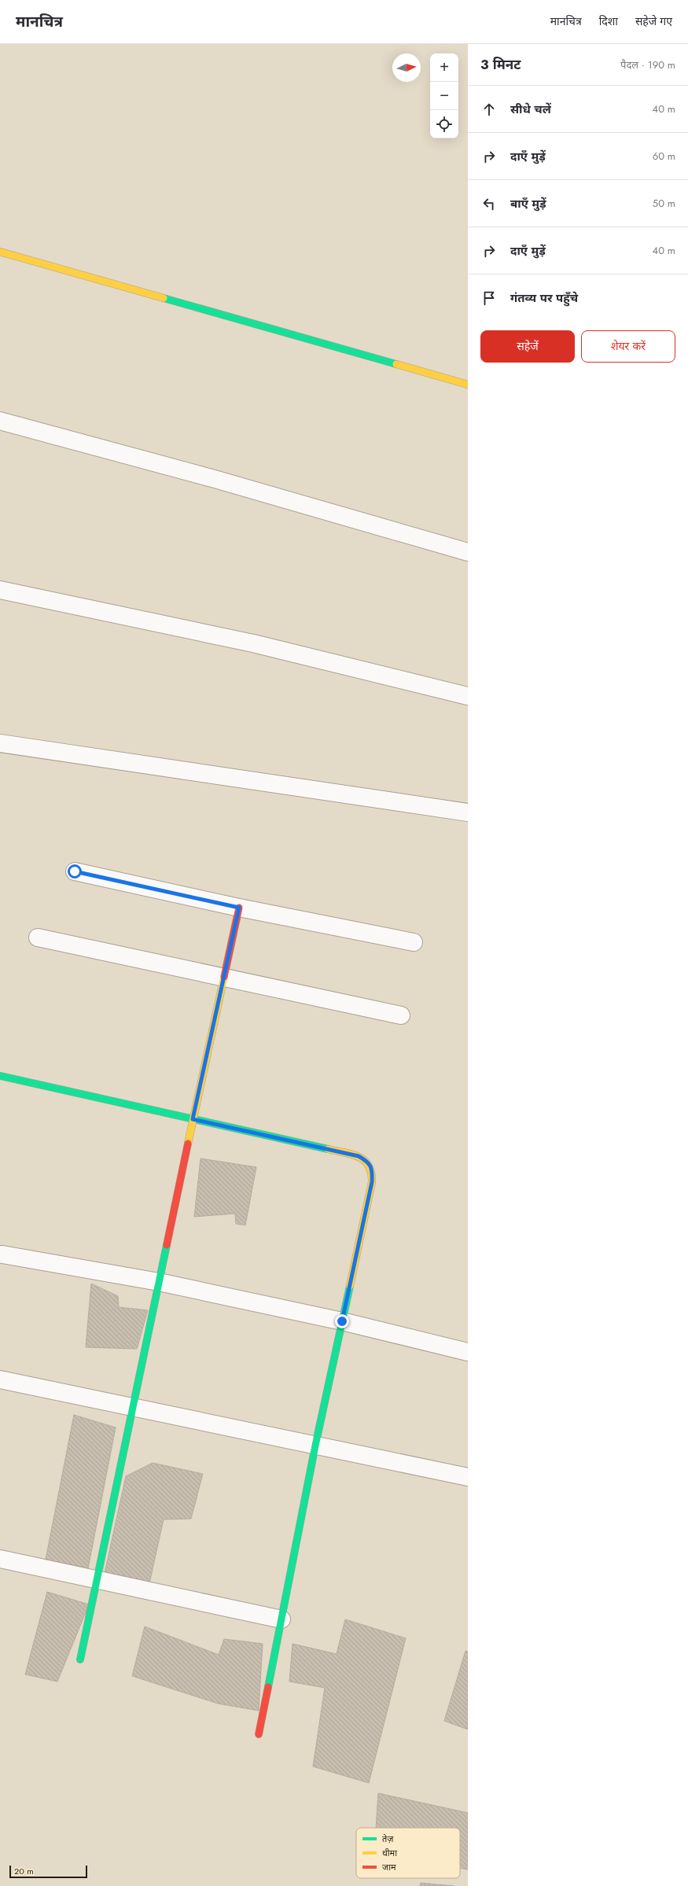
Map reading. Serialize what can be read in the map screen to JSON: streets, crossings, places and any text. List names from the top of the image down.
{
  "legend": ["तेज़", "धीमा", "जाम"],
  "scale_bar": "20 m",
  "north": "right",
  "page": {
    "header": "मानचित्र",
    "nav": ["मानचित्र", "दिशा", "सहेजे गए"],
    "heading": ["3 मिनट", "पैदल · 190 m"],
    "map_buttons": ["+", "−"],
    "list": [
      ["सीधे चलें", "40 m"],
      ["दाएँ मुड़ें", "60 m"],
      ["बाएँ मुड़ें", "50 m"],
      ["दाएँ मुड़ें", "40 m"],
      "गंतव्य पर पहुँचे"
    ],
    "buttons": ["सहेजें", "शेयर करें"],
    "scale": "20 m"
  }
}
